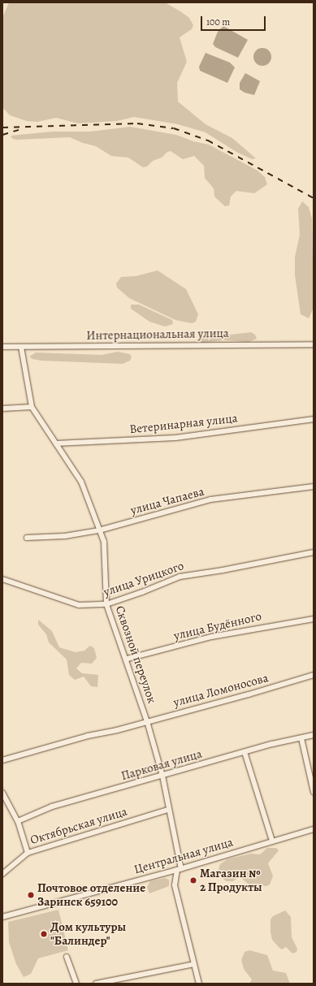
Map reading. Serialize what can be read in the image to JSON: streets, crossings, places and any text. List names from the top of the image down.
{
  "streets": {
    "street": [
      "Интернациональная улица",
      "Ветеринарная улица",
      "улица Чапаева",
      "улица Урицкого",
      "улица Будённого",
      "Сквозной переулок",
      "улица Ломоносова",
      "Парковая улица",
      "Октябрьская улица",
      "Центральная улица"
    ]
  },
  "crossings": [
    ["Интернациональная улица", "Сквозной переулок"],
    ["Ветеринарная улица", "Сквозной переулок"],
    ["улица Чапаева", "Сквозной переулок"],
    ["улица Урицкого", "Сквозной переулок"],
    ["улица Будённого", "Сквозной переулок"],
    ["Сквозной переулок", "улица Ломоносова"],
    ["Сквозной переулок", "Парковая улица"],
    ["Сквозной переулок", "Октябрьская улица"],
    ["Сквозной переулок", "Центральная улица"]
  ],
  "places": ["Магазин № 2 Продукты", "Почтовое отделение Заринск 659100", "Дом культуры \"Балиндер\""],
  "scale_bar": "100 m"
}
